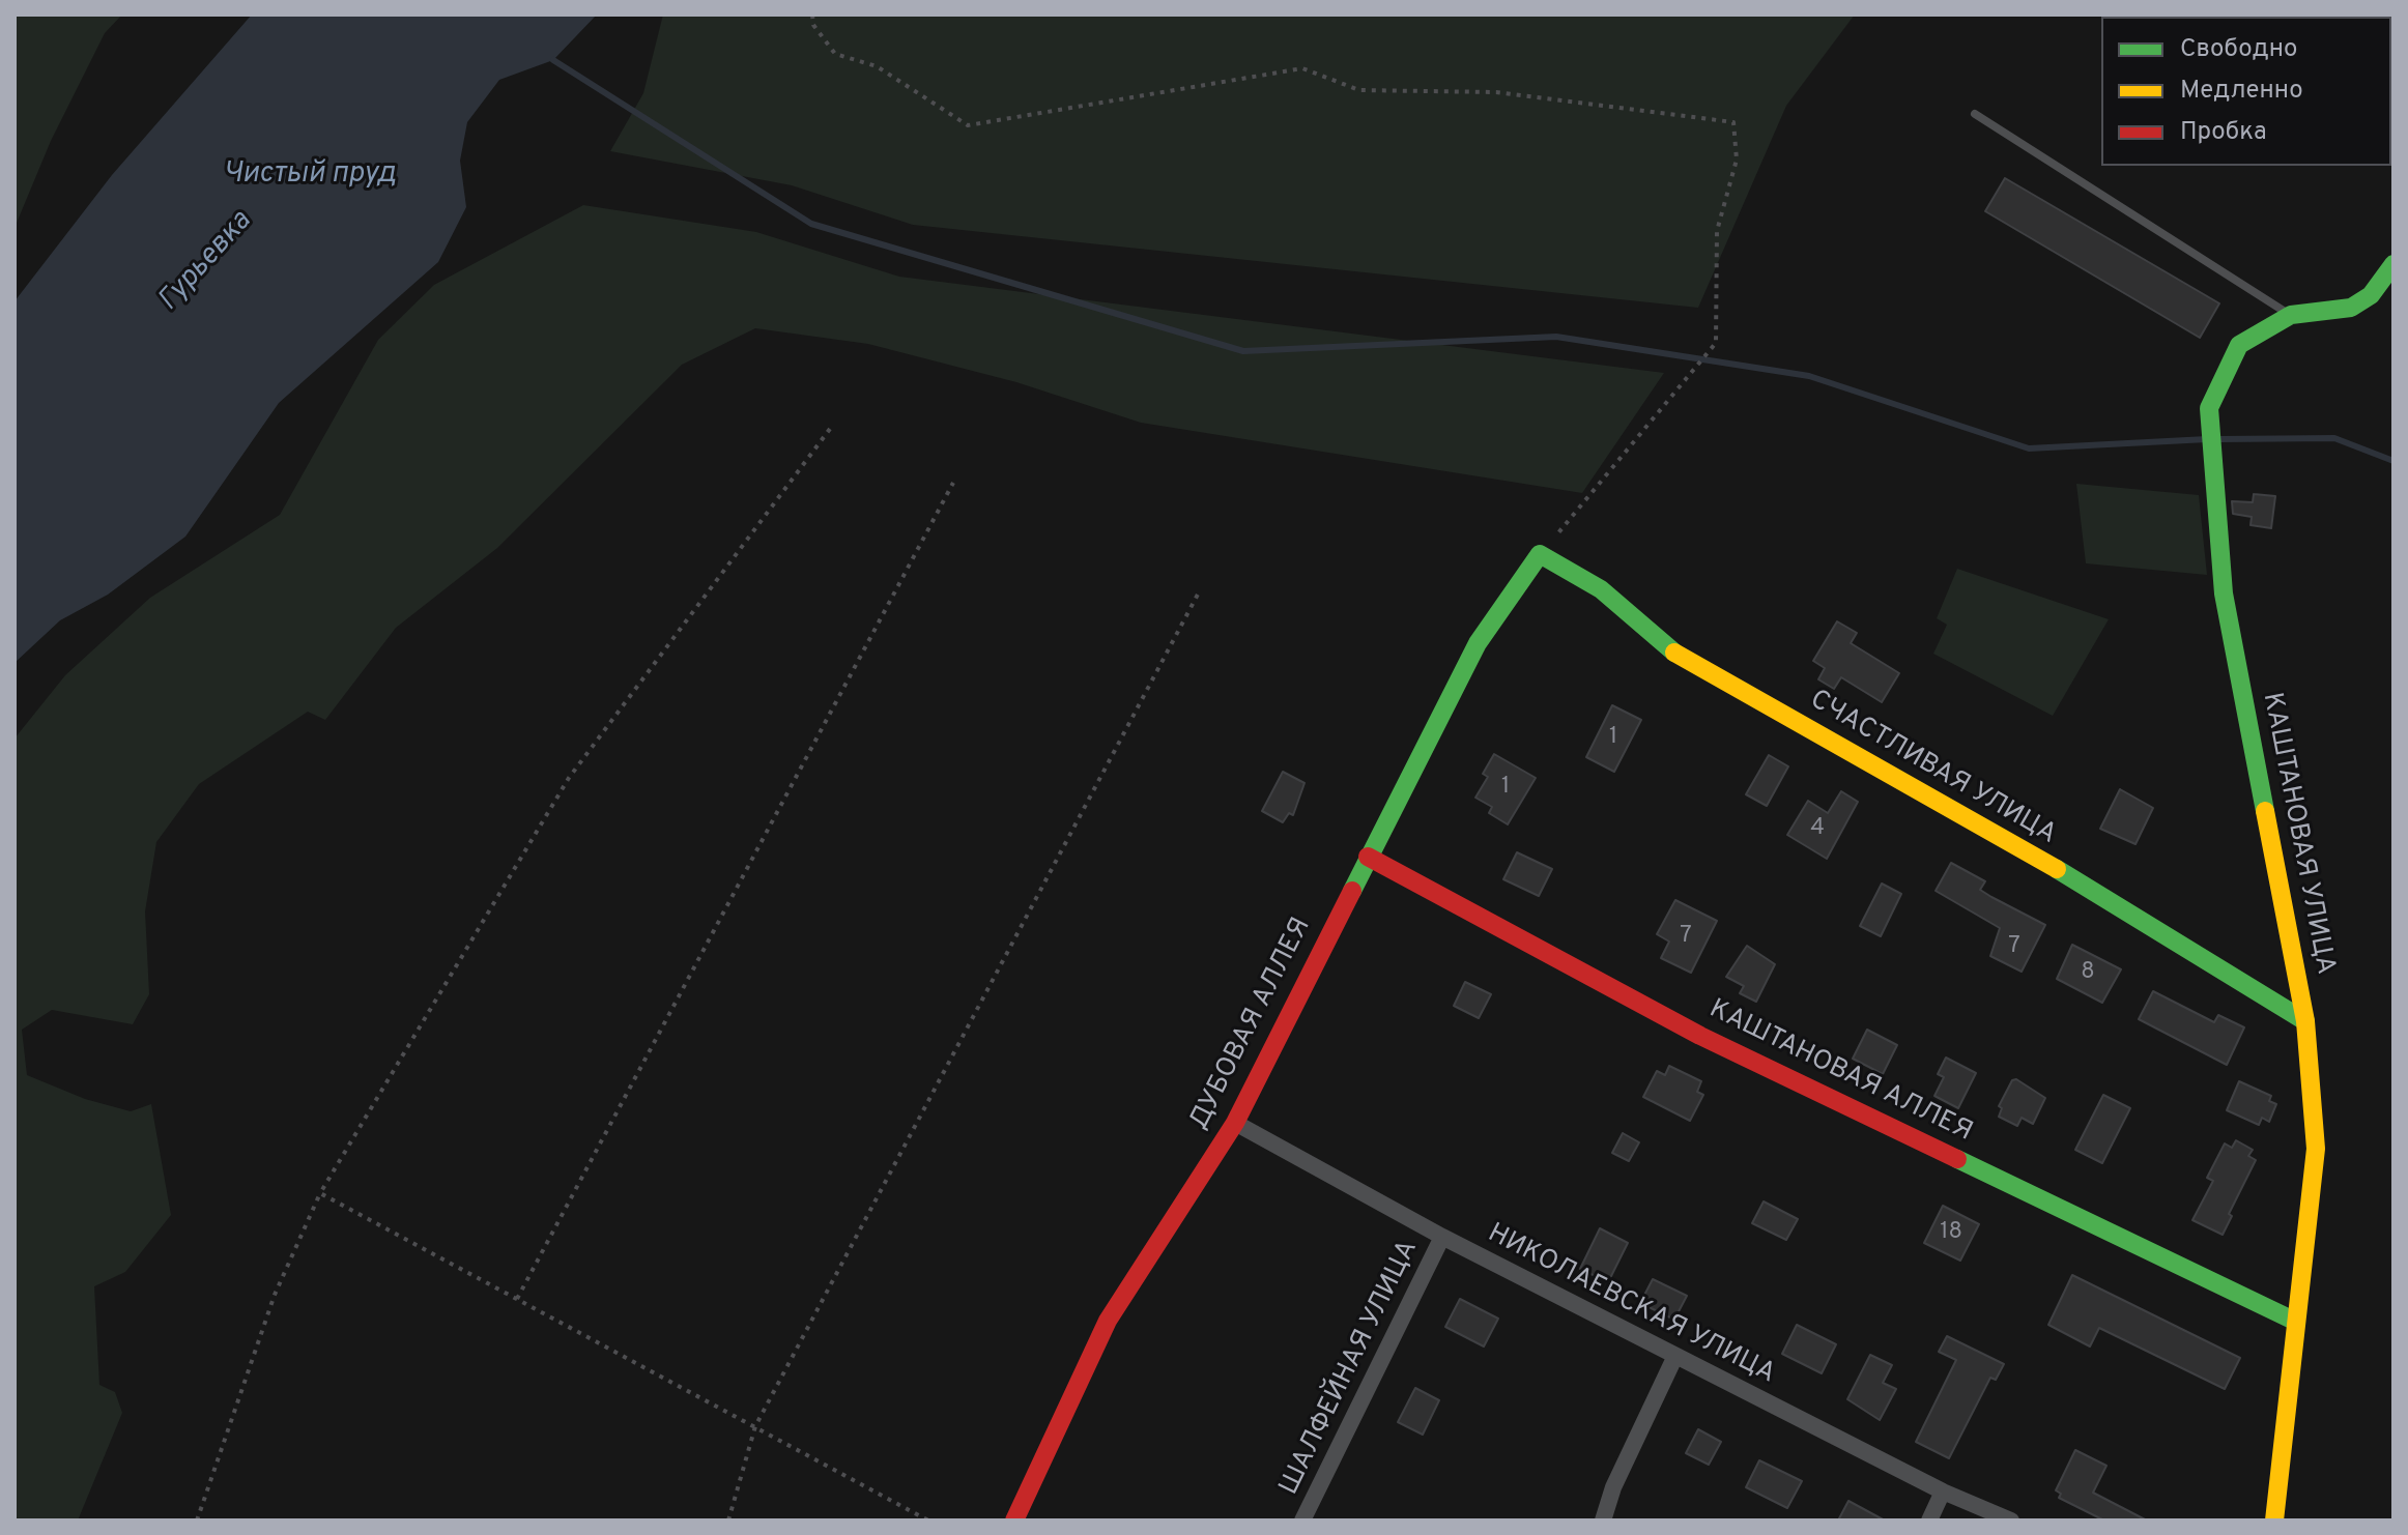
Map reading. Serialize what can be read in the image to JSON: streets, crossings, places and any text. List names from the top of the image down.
{
  "streets": {
    "street": [
      "СЧАСТЛИВАЯ УЛИЦА",
      "КАШТАНОВАЯ УЛИЦА",
      "ДУБОВАЯ АЛЛЕЯ",
      "КАШТАНОВАЯ АЛЛЕЯ",
      "НИКОЛАЕВСКАЯ УЛИЦА",
      "ШАЛФЕЙНАЯ УЛИЦА"
    ]
  },
  "crossings": [
    ["СЧАСТЛИВАЯ УЛИЦА", "КАШТАНОВАЯ УЛИЦА"],
    ["СЧАСТЛИВАЯ УЛИЦА", "ДУБОВАЯ АЛЛЕЯ"],
    ["КАШТАНОВАЯ УЛИЦА", "КАШТАНОВАЯ АЛЛЕЯ"],
    ["ДУБОВАЯ АЛЛЕЯ", "КАШТАНОВАЯ АЛЛЕЯ"],
    ["ДУБОВАЯ АЛЛЕЯ", "НИКОЛАЕВСКАЯ УЛИЦА"],
    ["НИКОЛАЕВСКАЯ УЛИЦА", "ШАЛФЕЙНАЯ УЛИЦА"]
  ],
  "water": ["Чистый пруд", "Гурьевка"],
  "house_numbers": [
    "1",
    "1",
    "4",
    "7",
    "7",
    "8",
    "18"
  ],
  "legend": ["Свободно", "Медленно", "Пробка"]
}
